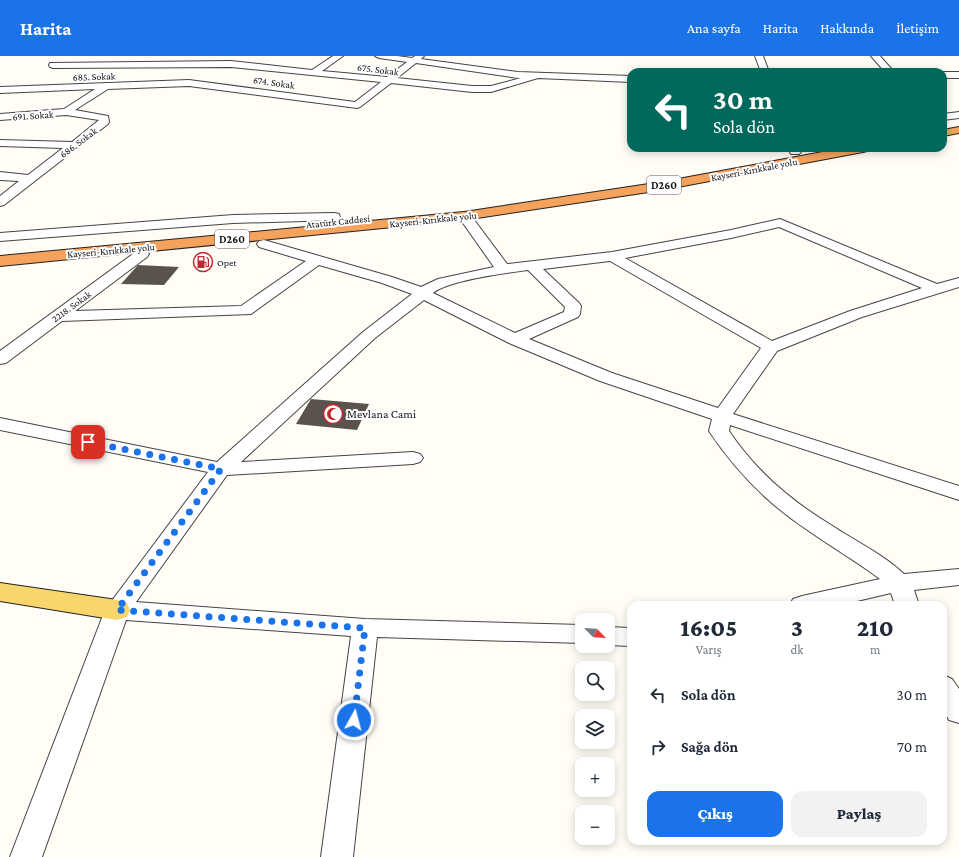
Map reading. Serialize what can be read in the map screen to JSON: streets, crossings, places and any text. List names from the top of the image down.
{
  "streets": {
    "highway": ["Kayseri-Kırıkkale yolu", "D260", "Atatürk Caddesi"],
    "street": [
      "675. Sokak",
      "685. Sokak",
      "674. Sokak",
      "691. Sokak",
      "686. Sokak",
      "2218. Sokak"
    ]
  },
  "crossings": [
    ["675. Sokak", "674. Sokak"],
    ["685. Sokak", "674. Sokak"],
    ["691. Sokak", "686. Sokak"],
    ["Kayseri-Kırıkkale yolu", "Atatürk Caddesi"]
  ],
  "places": {
    "fuel station": ["Opet"],
    "mosque": ["Mevlana Cami"]
  },
  "north": "bottom right",
  "page": {
    "header": "Harita",
    "nav": [
      "Ana sayfa",
      "Harita",
      "Hakkında",
      "İletişim"
    ],
    "turn": ["30 m", "Sola dön"],
    "eta": [
      "16:05",
      "Varış",
      "3",
      "dk",
      "210",
      "m"
    ],
    "map_buttons": ["+", "−"],
    "list": [
      {
        "name": "Sola dön",
        "value": "30 m"
      },
      {
        "name": "Sağa dön",
        "value": "70 m"
      }
    ],
    "buttons": ["Çıkış", "Paylaş"]
  }
}
